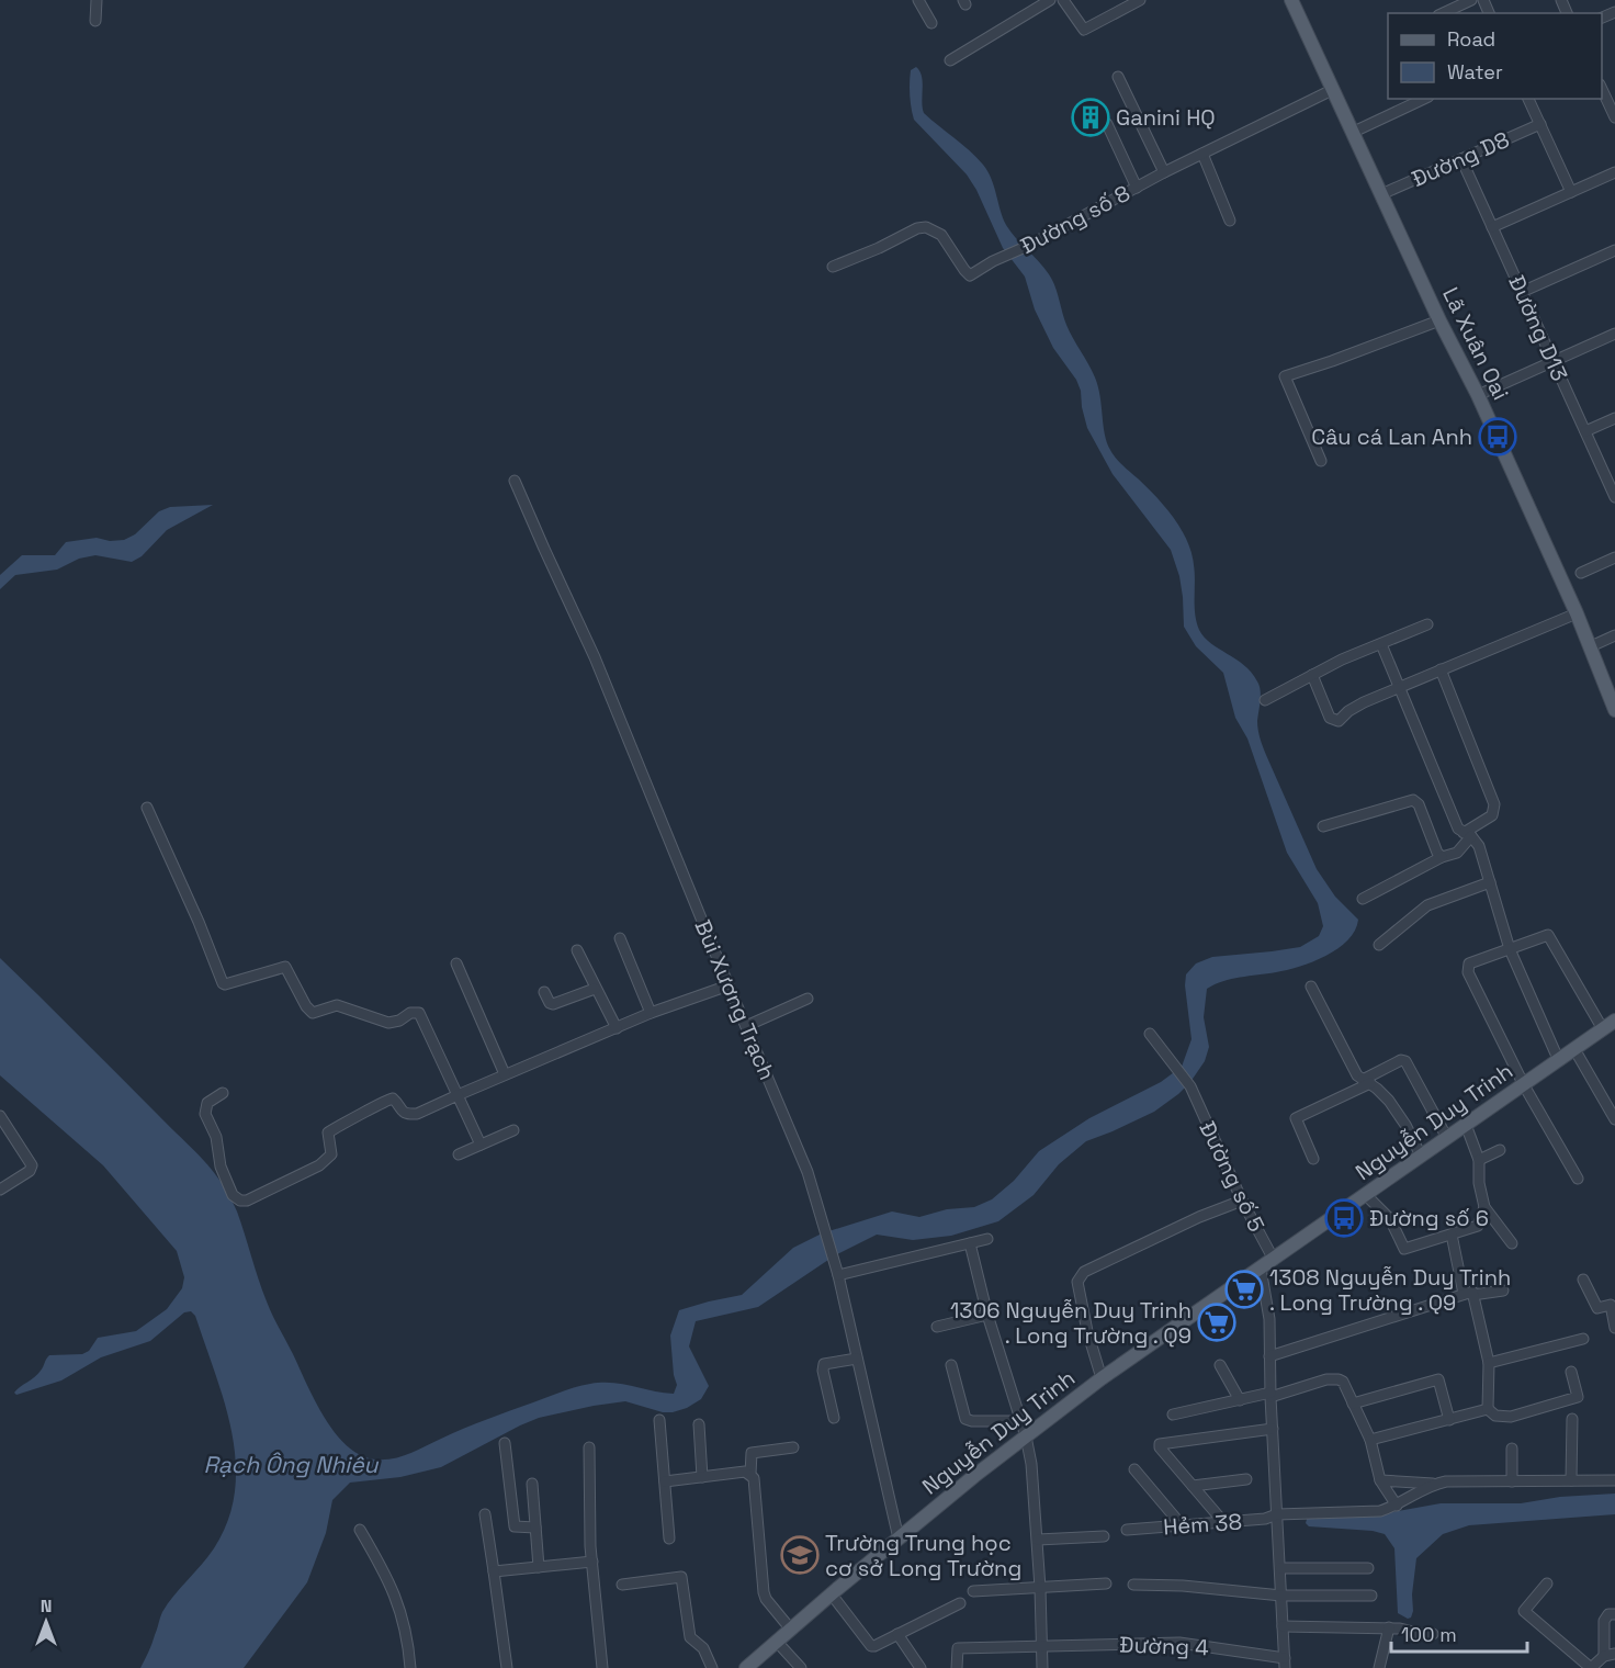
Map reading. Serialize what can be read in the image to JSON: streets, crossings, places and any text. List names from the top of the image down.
{
  "streets": {
    "main road": ["Lã Xuân Oai", "Nguyễn Duy Trinh"],
    "street": [
      "Đường D8",
      "Đường số 8",
      "Đường D13",
      "Bùi Xương Trạch",
      "Đường số 5",
      "Hẻm 38",
      "Đường 4"
    ]
  },
  "crossings": [
    ["Đường D8", "Đường D13"],
    ["Đường D8", "Lã Xuân Oai"],
    ["Đường số 8", "Lã Xuân Oai"],
    ["Bùi Xương Trạch", "Nguyễn Duy Trinh"],
    ["Nguyễn Duy Trinh", "Đường số 5"]
  ],
  "water": ["Rạch Ông Nhiêu"],
  "places": {
    "building": ["Ganini HQ"],
    "bus stop": ["Câu cá Lan Anh", "Đường số 6"],
    "supermarket": ["1308 Nguyễn Duy Trinh . Long Trường . Q9", "1306 Nguyễn Duy Trinh . Long Trường . Q9"],
    "school or university": ["Trường Trung học cơ sở Long Trường"]
  },
  "legend": ["Road", "Water"],
  "scale_bar": "100 m",
  "north": "top"
}
